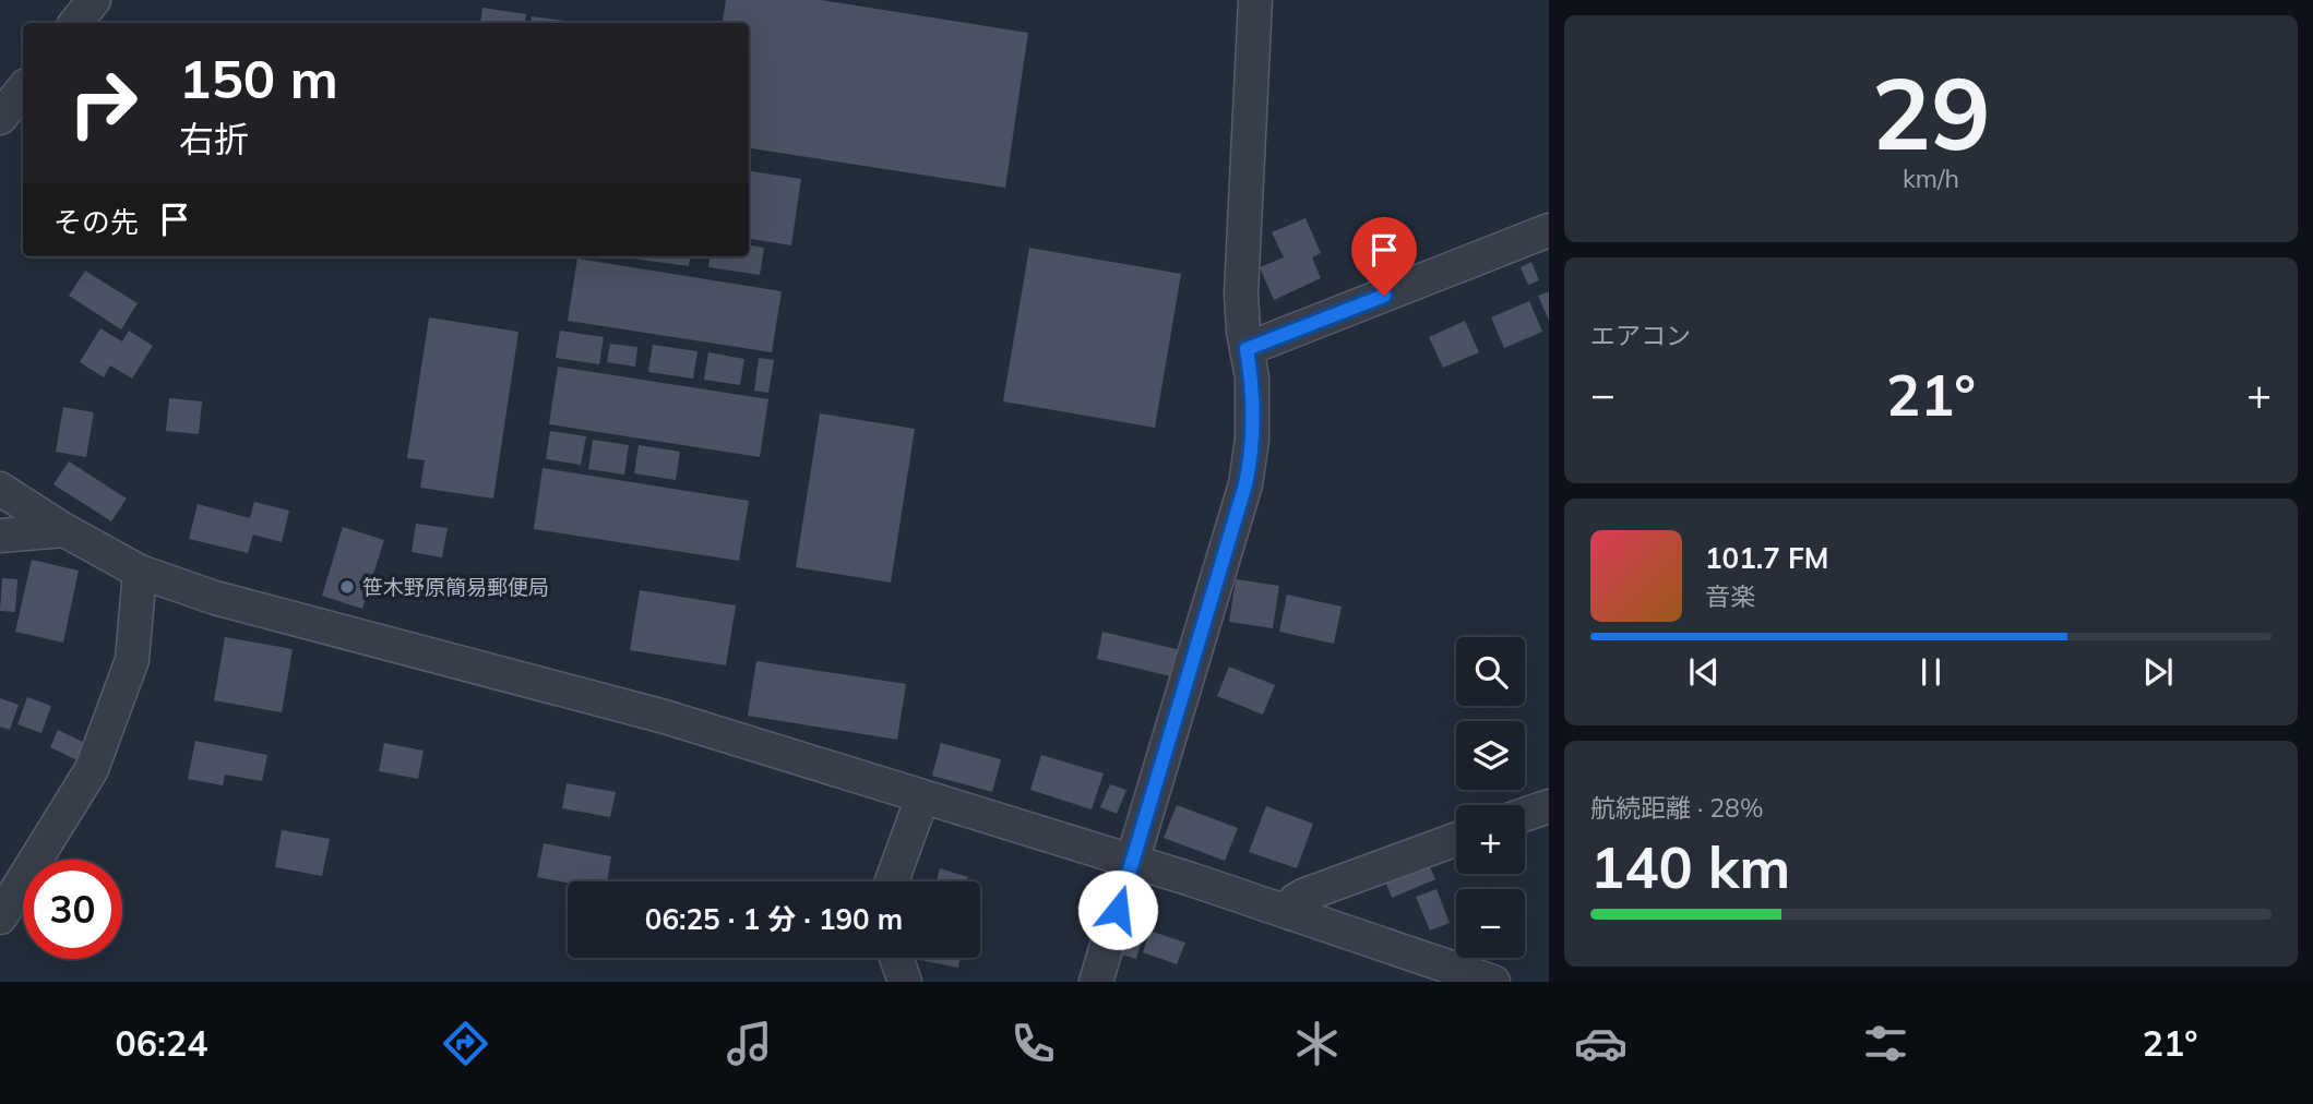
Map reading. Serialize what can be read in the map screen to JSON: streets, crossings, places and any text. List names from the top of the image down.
{
  "places": ["笹木野原簡易郵便局"],
  "page": {
    "tile": [
      ["29", "km/h"],
      "エアコン",
      ["航続距離 · 28%", "140 km"]
    ],
    "turn": ["150 m", "右折"],
    "then": "その先",
    "heat": ["−", "21°", "+"],
    "song": ["101.7 FM", "音楽"],
    "map_buttons": ["+", "−"],
    "limit": "30",
    "trip": "06:25 · 1 分 · 190 m",
    "tabs": ["06:24", "21°"]
  }
}
